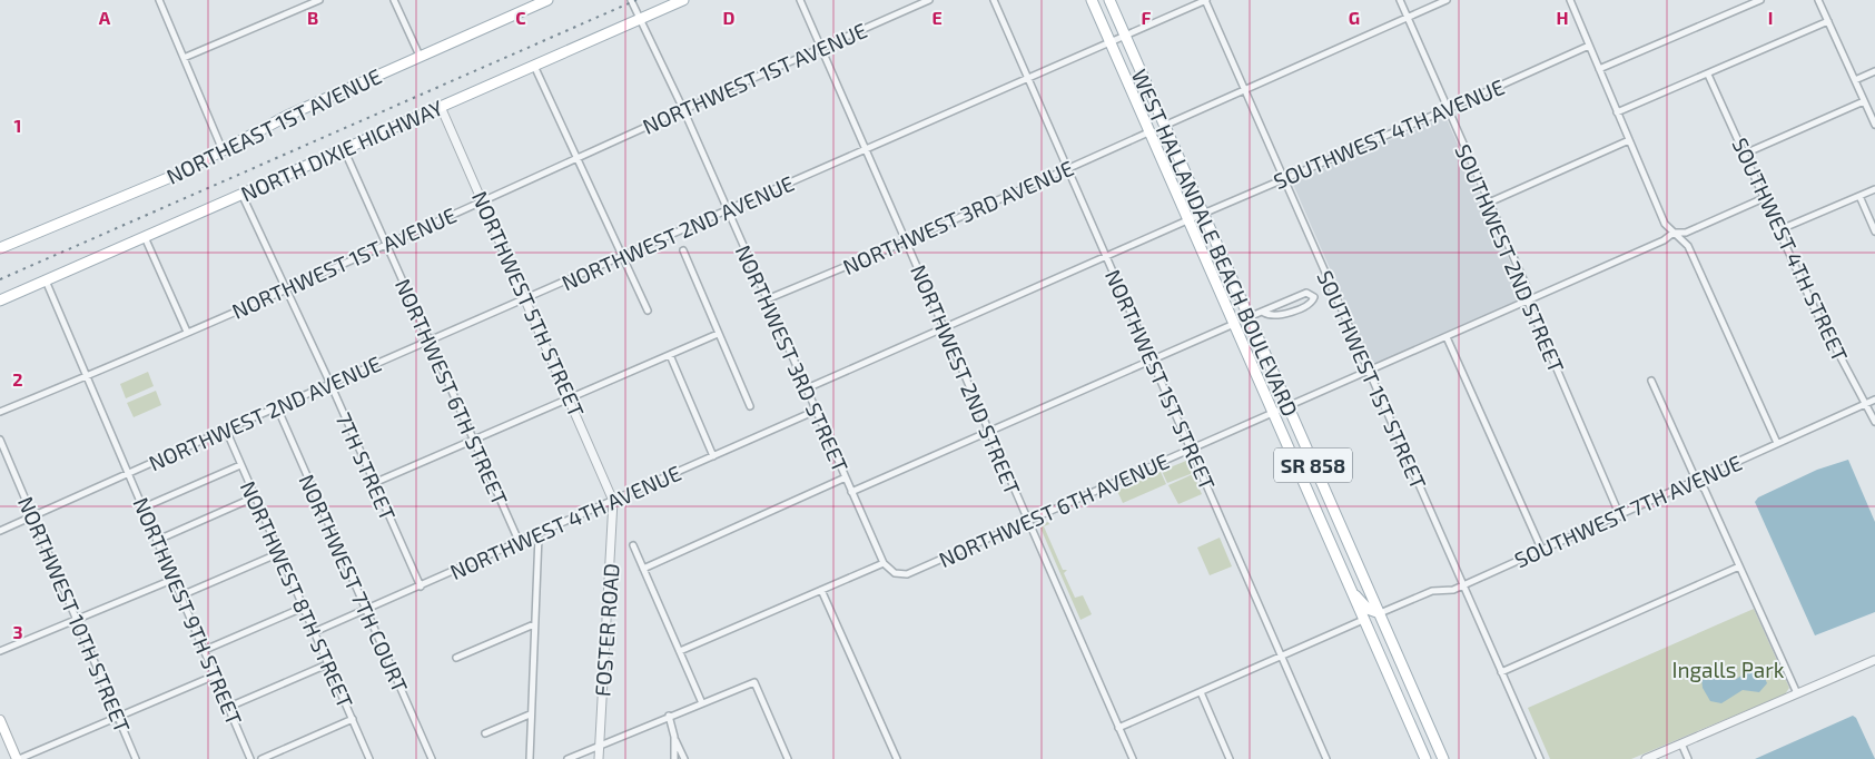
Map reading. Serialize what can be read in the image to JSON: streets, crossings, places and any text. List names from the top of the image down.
{
  "streets": {
    "main road": [
      "NORTHEAST 1ST AVENUE",
      "NORTH DIXIE HIGHWAY",
      "WEST HALLANDALE BEACH BOULEVARD",
      "SR 858"
    ],
    "street": [
      "NORTHWEST 1ST AVENUE",
      "SOUTHWEST 4TH AVENUE",
      "NORTHWEST 3RD AVENUE",
      "NORTHWEST 2ND AVENUE",
      "SOUTHWEST 4TH STREET",
      "SOUTHWEST 2ND STREET",
      "NORTHWEST 5TH STREET",
      "NORTHWEST 3RD STREET",
      "NORTHWEST 2ND STREET",
      "NORTHWEST 1ST STREET",
      "SOUTHWEST 1ST STREET",
      "NORTHWEST 6TH STREET",
      "7TH STREET",
      "NORTHWEST 6TH AVENUE",
      "SOUTHWEST 7TH AVENUE",
      "NORTHWEST 4TH AVENUE",
      "NORTHWEST 7TH COURT",
      "NORTHWEST 8TH STREET",
      "NORTHWEST 9TH STREET",
      "NORTHWEST 10TH STREET",
      "FOSTER ROAD"
    ]
  },
  "crossings": [
    ["NORTHWEST 1ST AVENUE", "NORTHWEST 5TH STREET"],
    ["NORTHWEST 1ST AVENUE", "NORTHWEST 3RD STREET"],
    ["NORTHWEST 1ST AVENUE", "NORTHWEST 2ND STREET"],
    ["NORTHWEST 1ST AVENUE", "NORTHWEST 6TH STREET"],
    ["NORTHWEST 1ST AVENUE", "7TH STREET"],
    ["NORTHWEST 1ST AVENUE", "NORTHWEST 9TH STREET"],
    ["SOUTHWEST 4TH AVENUE", "WEST HALLANDALE BEACH BOULEVARD"],
    ["SOUTHWEST 4TH AVENUE", "SOUTHWEST 2ND STREET"],
    ["SOUTHWEST 4TH AVENUE", "SOUTHWEST 1ST STREET"],
    ["NORTH DIXIE HIGHWAY", "NORTHWEST 5TH STREET"],
    ["NORTH DIXIE HIGHWAY", "NORTHWEST 3RD STREET"],
    ["NORTH DIXIE HIGHWAY", "NORTHWEST 6TH STREET"],
    ["NORTH DIXIE HIGHWAY", "7TH STREET"],
    ["NORTH DIXIE HIGHWAY", "NORTHWEST 9TH STREET"],
    ["NORTHWEST 3RD AVENUE", "WEST HALLANDALE BEACH BOULEVARD"],
    ["NORTHWEST 3RD AVENUE", "NORTHWEST 3RD STREET"],
    ["NORTHWEST 3RD AVENUE", "NORTHWEST 2ND STREET"],
    ["NORTHWEST 3RD AVENUE", "NORTHWEST 1ST STREET"],
    ["NORTHWEST 2ND AVENUE", "WEST HALLANDALE BEACH BOULEVARD"],
    ["NORTHWEST 2ND AVENUE", "NORTHWEST 5TH STREET"],
    ["NORTHWEST 2ND AVENUE", "NORTHWEST 3RD STREET"],
    ["NORTHWEST 2ND AVENUE", "NORTHWEST 2ND STREET"],
    ["NORTHWEST 2ND AVENUE", "NORTHWEST 1ST STREET"],
    ["NORTHWEST 2ND AVENUE", "SOUTHWEST 1ST STREET"],
    ["NORTHWEST 2ND AVENUE", "NORTHWEST 6TH STREET"],
    ["NORTHWEST 2ND AVENUE", "7TH STREET"],
    ["NORTHWEST 2ND AVENUE", "NORTHWEST 7TH COURT"],
    ["NORTHWEST 2ND AVENUE", "NORTHWEST 8TH STREET"],
    ["NORTHWEST 2ND AVENUE", "NORTHWEST 9TH STREET"],
    ["NORTHWEST 2ND AVENUE", "NORTHWEST 10TH STREET"],
    ["WEST HALLANDALE BEACH BOULEVARD", "NORTHWEST 6TH AVENUE"],
    ["WEST HALLANDALE BEACH BOULEVARD", "SOUTHWEST 7TH AVENUE"],
    ["SOUTHWEST 4TH STREET", "NORTHWEST 6TH AVENUE"],
    ["SOUTHWEST 4TH STREET", "SOUTHWEST 7TH AVENUE"],
    ["SOUTHWEST 2ND STREET", "NORTHWEST 6TH AVENUE"],
    ["SOUTHWEST 2ND STREET", "SOUTHWEST 7TH AVENUE"],
    ["NORTHWEST 5TH STREET", "NORTHWEST 4TH AVENUE"],
    ["NORTHWEST 5TH STREET", "FOSTER ROAD"],
    ["NORTHWEST 3RD STREET", "NORTHWEST 6TH AVENUE"],
    ["NORTHWEST 3RD STREET", "NORTHWEST 4TH AVENUE"],
    ["NORTHWEST 2ND STREET", "NORTHWEST 6TH AVENUE"],
    ["NORTHWEST 1ST STREET", "NORTHWEST 6TH AVENUE"],
    ["SOUTHWEST 1ST STREET", "NORTHWEST 6TH AVENUE"],
    ["SOUTHWEST 1ST STREET", "SOUTHWEST 7TH AVENUE"],
    ["NORTHWEST 6TH STREET", "NORTHWEST 4TH AVENUE"],
    ["7TH STREET", "NORTHWEST 4TH AVENUE"],
    ["NORTHWEST 4TH AVENUE", "NORTHWEST 7TH COURT"],
    ["NORTHWEST 4TH AVENUE", "NORTHWEST 8TH STREET"],
    ["NORTHWEST 4TH AVENUE", "FOSTER ROAD"]
  ],
  "parks": ["Ingalls Park"],
  "grid": {
    "columns": [
      "A",
      "B",
      "C",
      "D",
      "E",
      "F",
      "G",
      "H",
      "I"
    ],
    "rows": ["1", "2", "3"]
  }
}
